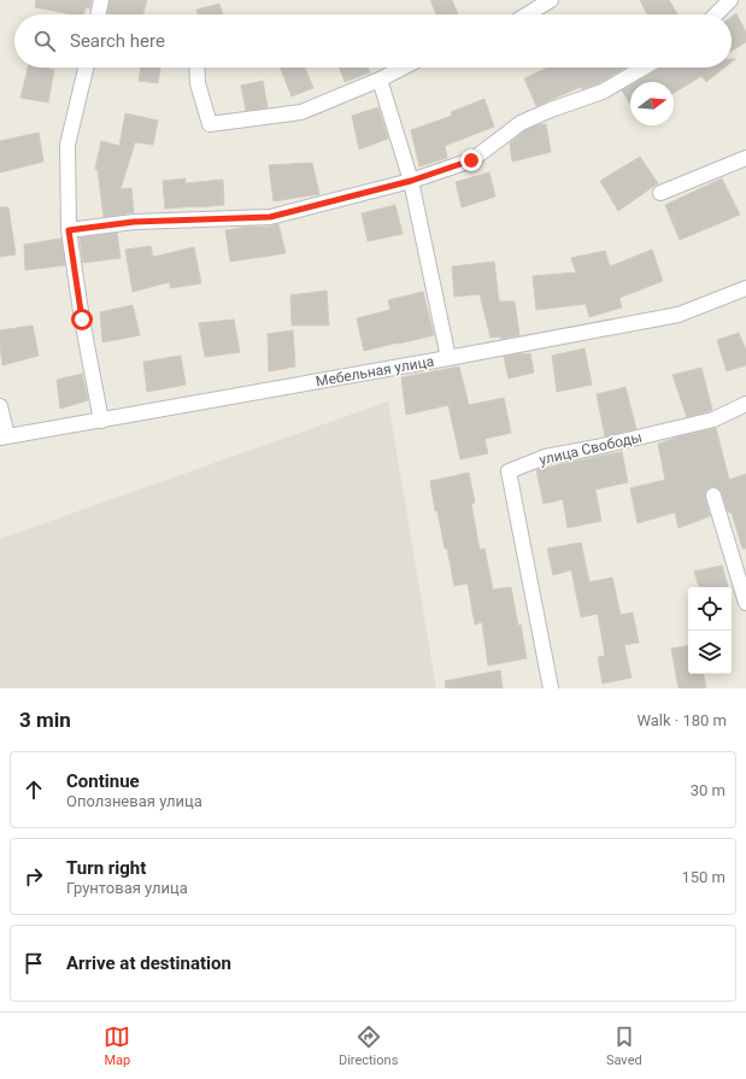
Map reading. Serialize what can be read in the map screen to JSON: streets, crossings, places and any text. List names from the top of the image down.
{
  "streets": {
    "street": ["Мебельная улица", "улица Свободы"]
  },
  "north": "right",
  "page": {
    "search": "Search here",
    "heading": ["3 min", "Walk · 180 m"],
    "list": [
      ["Continue", "Оползневая улица", "30 m"],
      ["Turn right", "Грунтовая улица", "150 m"],
      "Arrive at destination"
    ],
    "nav": ["Map", "Directions", "Saved"]
  }
}
